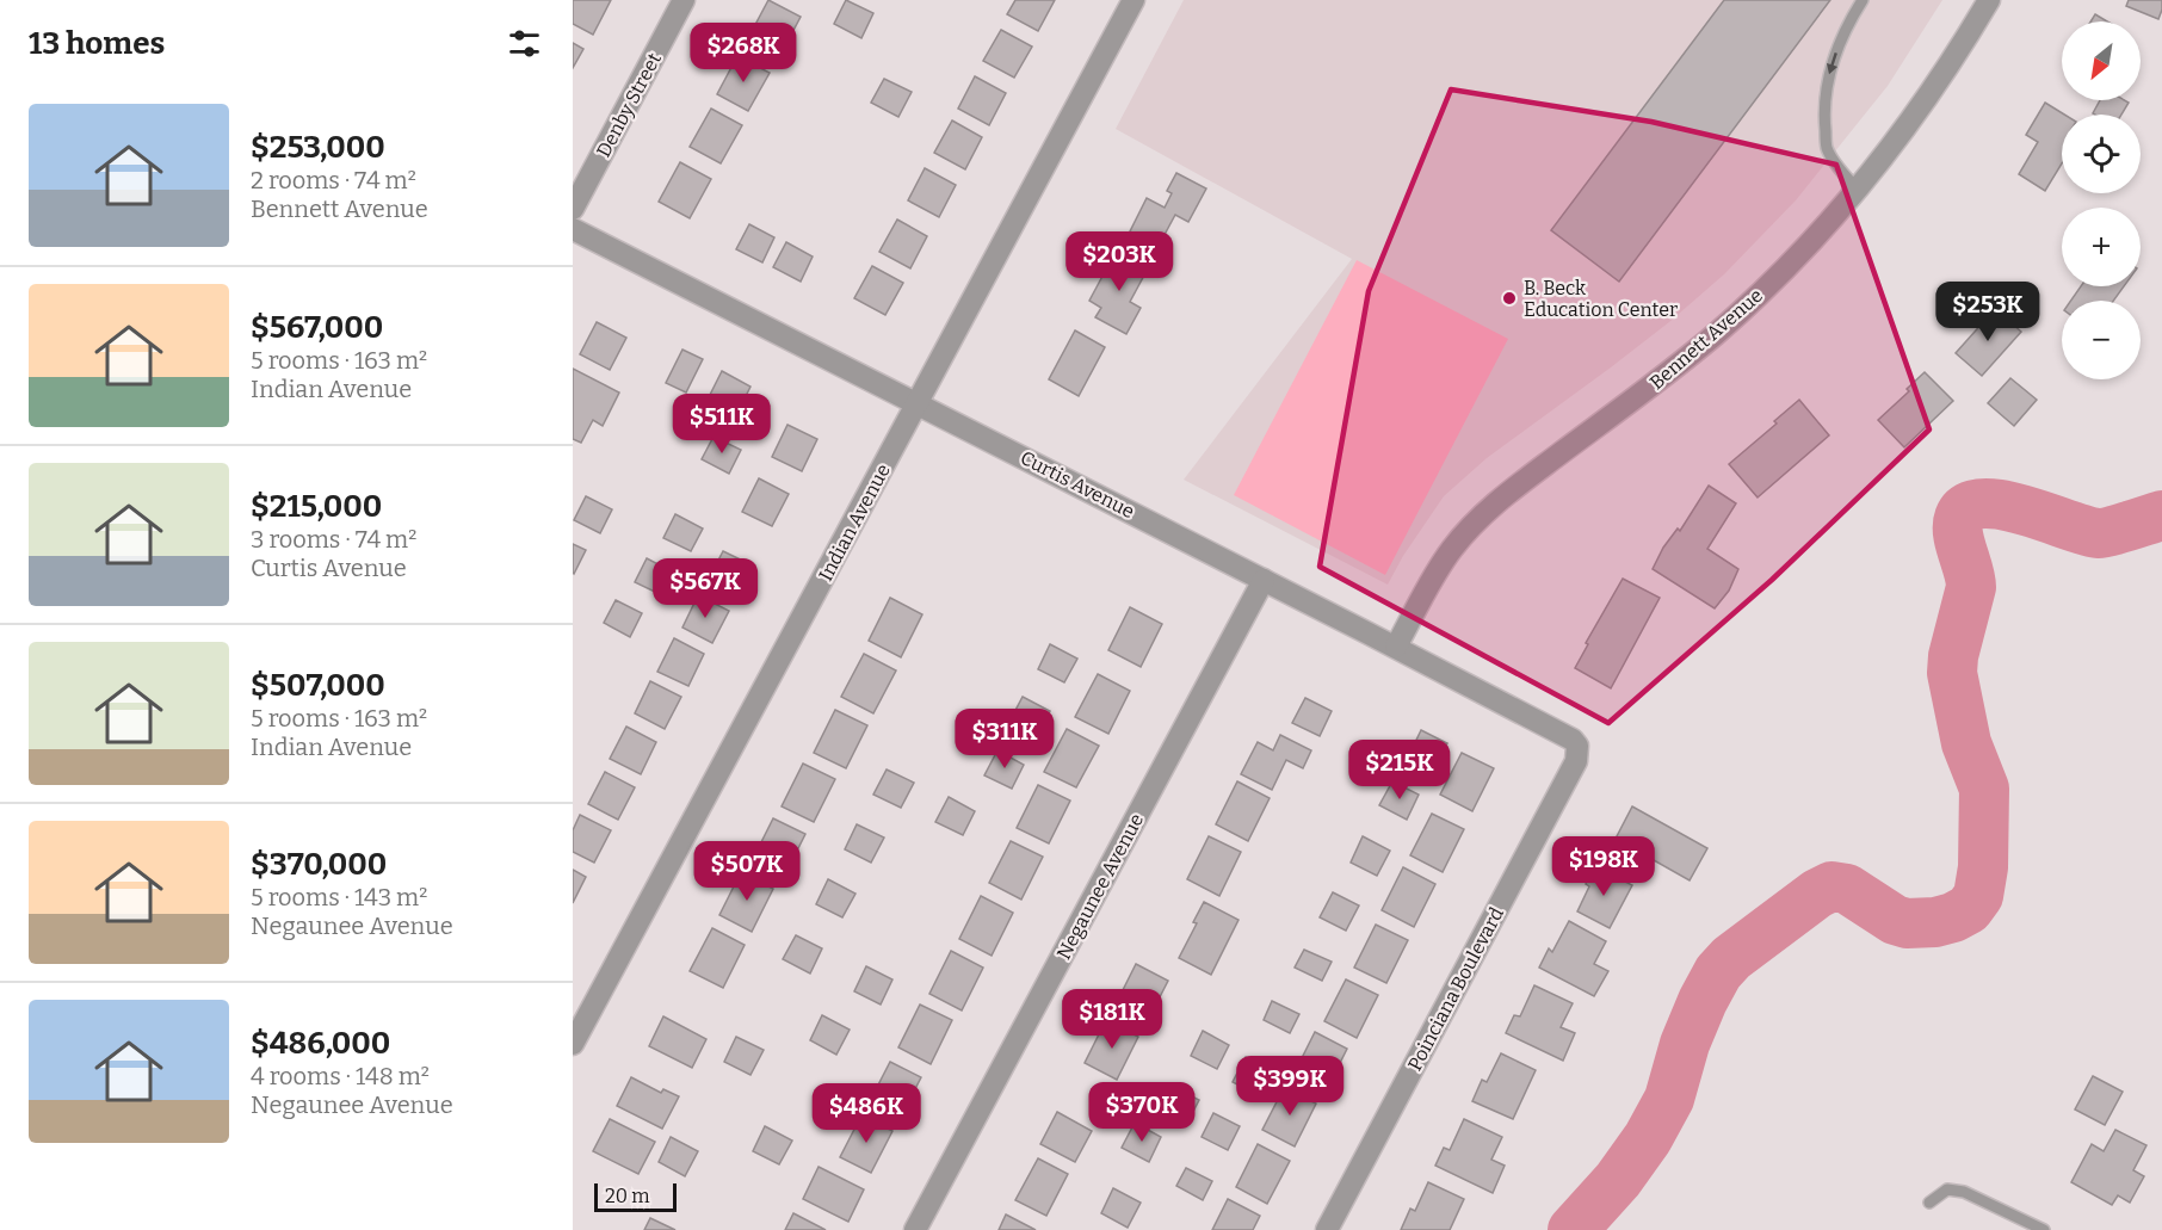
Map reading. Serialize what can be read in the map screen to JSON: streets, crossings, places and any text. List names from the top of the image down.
{
  "streets": {
    "street": [
      "Denby Street",
      "Bennett Avenue",
      "Curtis Avenue",
      "Indian Avenue",
      "Negaunee Avenue",
      "Poinciana Boulevard"
    ]
  },
  "crossings": [
    ["Bennett Avenue", "Curtis Avenue"],
    ["Curtis Avenue", "Indian Avenue"],
    ["Curtis Avenue", "Negaunee Avenue"],
    ["Curtis Avenue", "Poinciana Boulevard"]
  ],
  "places": ["B. Beck Education Center"],
  "scale_bar": "20 m",
  "north": "bottom left",
  "page": {
    "heading": "13 homes",
    "map_buttons": ["+", "−"],
    "price": [
      "$268K",
      "$203K",
      "$253K",
      "$511K",
      "$567K",
      "$311K",
      "$215K",
      "$198K",
      "$507K",
      "$181K",
      "$399K",
      "$370K",
      "$486K"
    ],
    "list": [
      {
        "name": "$253,000",
        "note": "2 rooms · 74 m² · Bennett Avenue"
      },
      {
        "name": "$567,000",
        "note": "5 rooms · 163 m² · Indian Avenue"
      },
      {
        "name": "$215,000",
        "note": "3 rooms · 74 m² · Curtis Avenue"
      },
      {
        "name": "$507,000",
        "note": "5 rooms · 163 m² · Indian Avenue"
      },
      {
        "name": "$370,000",
        "note": "5 rooms · 143 m² · Negaunee Avenue"
      },
      {
        "name": "$486,000",
        "note": "4 rooms · 148 m² · Negaunee Avenue"
      }
    ],
    "scale": "20 m"
  }
}
